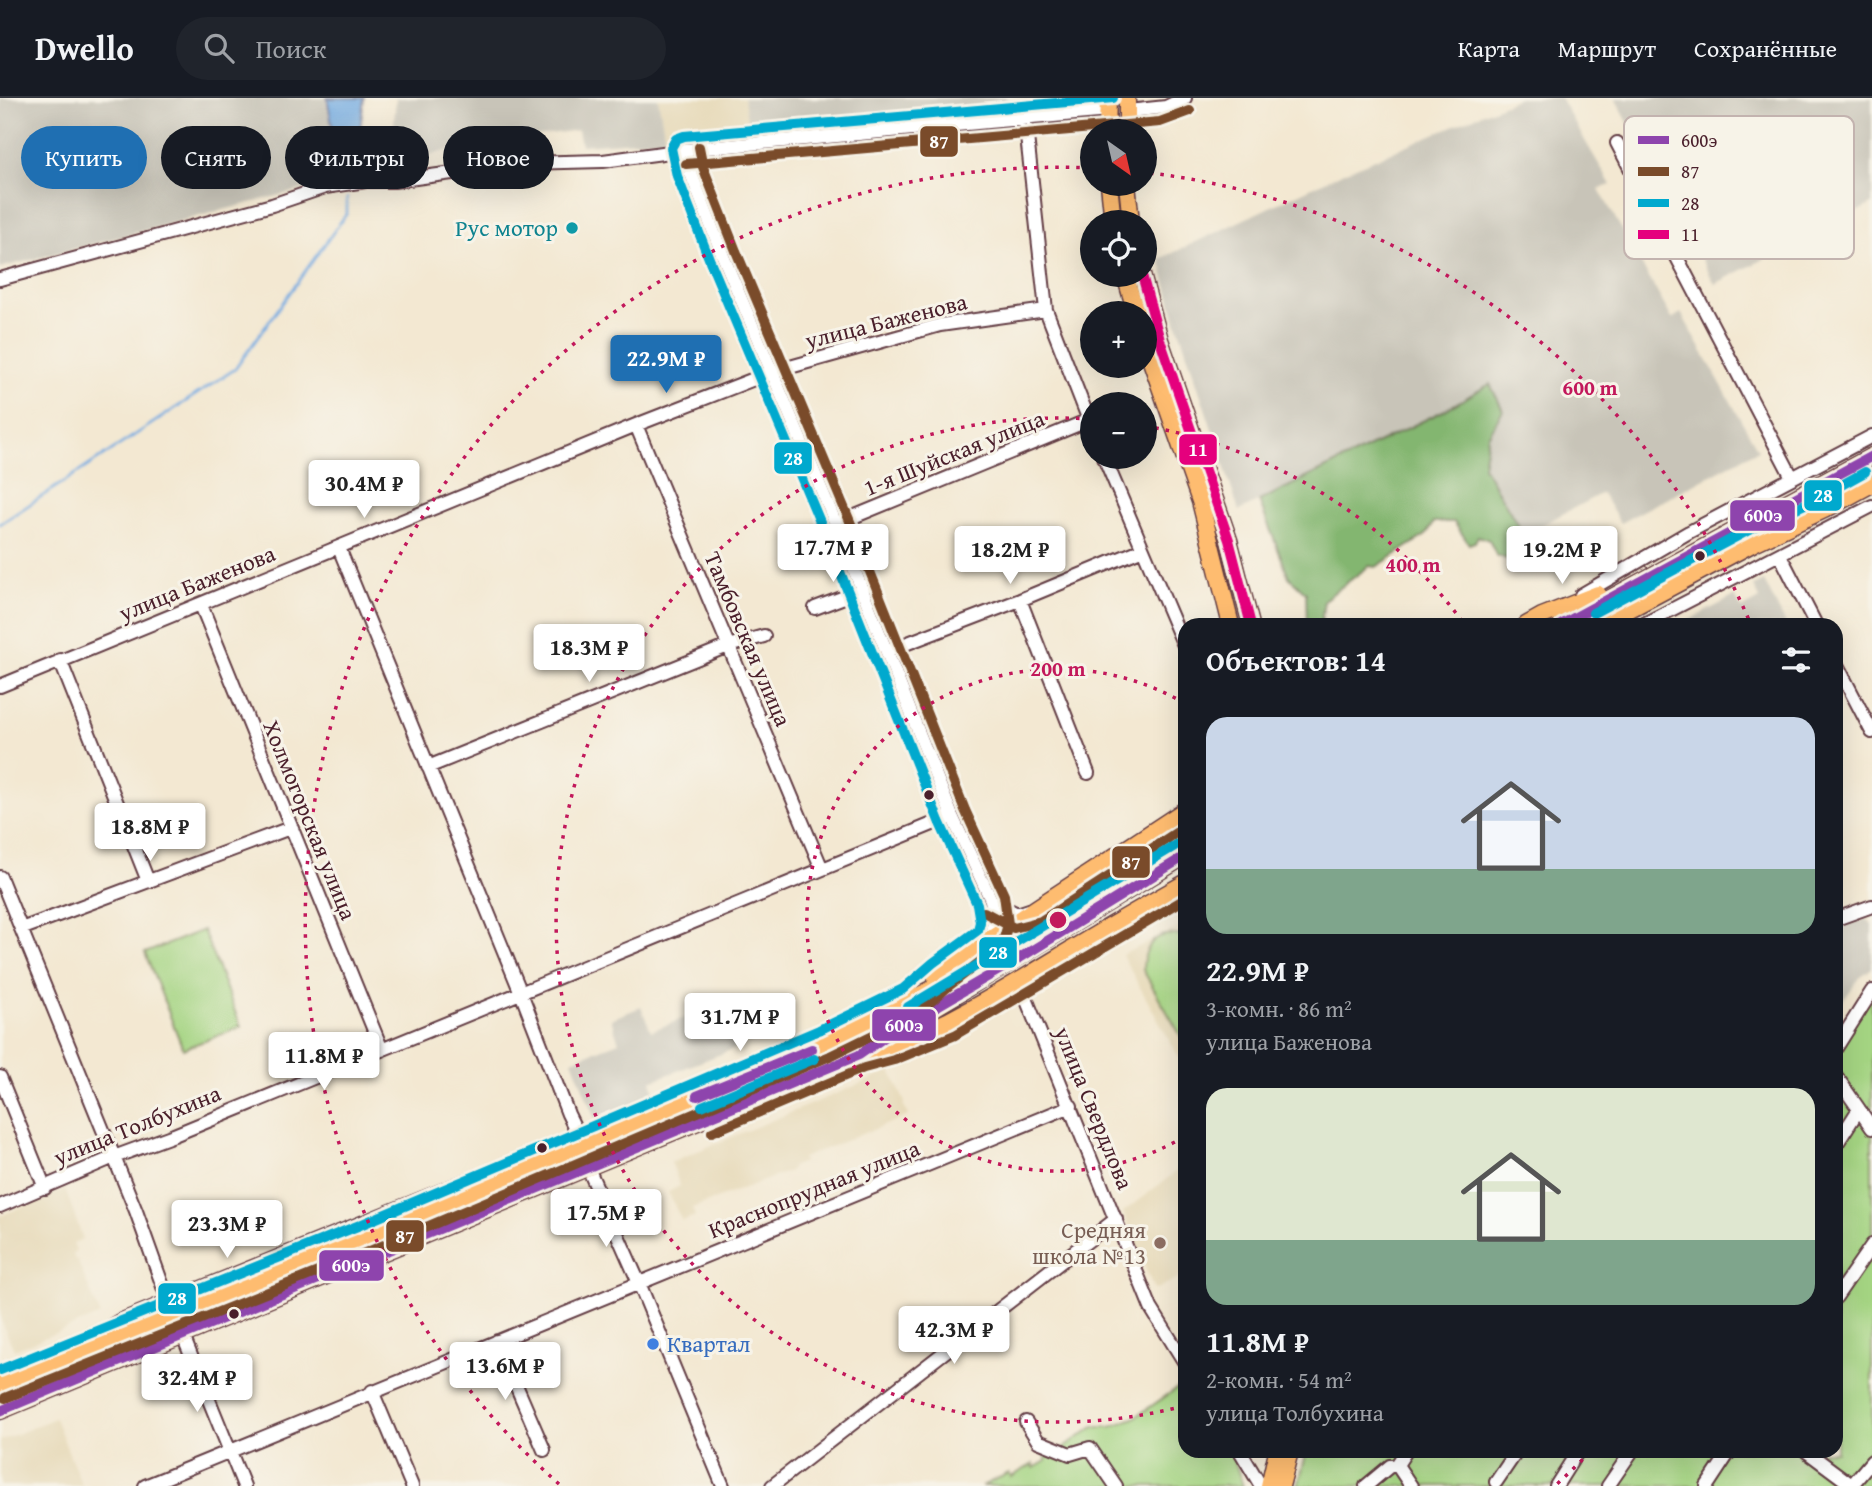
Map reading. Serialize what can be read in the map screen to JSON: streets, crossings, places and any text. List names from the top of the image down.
{
  "streets": {
    "street": [
      "улица Баженова",
      "1-я Шуйская улица",
      "Тамбовская улица",
      "Холмогорская улица",
      "улица Свердлова",
      "улица Толбухина",
      "Краснопрудная улица"
    ]
  },
  "crossings": [
    ["улица Баженова", "Тамбовская улица"],
    ["улица Баженова", "Холмогорская улица"],
    ["Тамбовская улица", "улица Толбухина"],
    ["Холмогорская улица", "улица Толбухина"],
    ["улица Свердлова", "Краснопрудная улица"]
  ],
  "places": ["Рус мотор", "Средняя школа №13", "Квартал"],
  "lines": [
    "transit line 28",
    "transit line 87",
    "transit line 11",
    "transit line 600э"
  ],
  "legend": [
    "600э",
    "87",
    "28",
    "11"
  ],
  "north": "bottom right",
  "page": {
    "header": "Dwello",
    "search": "Поиск",
    "nav": ["Карта", "Маршрут", "Сохранённые"],
    "map_buttons": ["+", "−"],
    "chip": [
      "Купить",
      "Снять",
      "Фильтры",
      "Новое"
    ],
    "price": [
      "22.9M ₽",
      "30.4M ₽",
      "17.7M ₽",
      "18.2M ₽",
      "19.2M ₽",
      "18.3M ₽",
      "18.8M ₽",
      "31.7M ₽",
      "11.8M ₽",
      "17.5M ₽",
      "23.3M ₽",
      "42.3M ₽",
      "13.6M ₽",
      "32.4M ₽"
    ],
    "heading": "Объектов: 14",
    "list": [
      {
        "name": "22.9M ₽",
        "note": "3-комн. · 86 m² · улица Баженова"
      },
      {
        "name": "11.8M ₽",
        "note": "2-комн. · 54 m² · улица Толбухина"
      }
    ]
  },
  "rings": ["600 m", "400 m", "200 m"]
}
